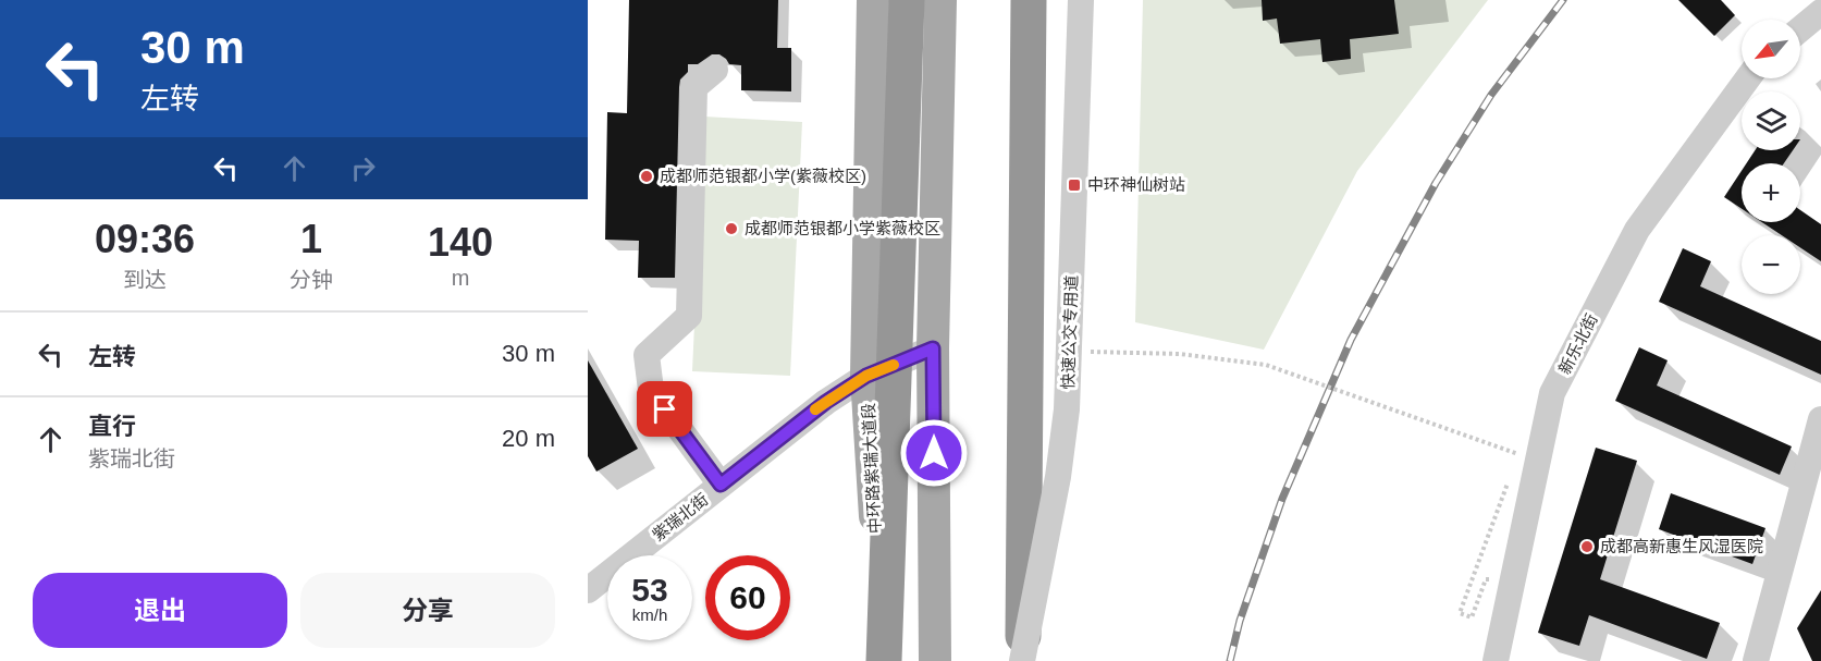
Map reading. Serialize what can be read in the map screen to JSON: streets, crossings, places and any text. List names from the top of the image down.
{
  "streets": {
    "main road": ["中环路紫瑞大道段"],
    "street": ["快速公交专用道", "新乐北街", "紫瑞北街"]
  },
  "crossings": [
    ["中环路紫瑞大道段", "紫瑞北街"]
  ],
  "places": {
    "other": ["成都师范银都小学(紫薇校区)", "成都师范银都小学紫薇校区", "成都高新惠生风湿医院"],
    "transit": ["中环神仙树站"]
  },
  "north": "bottom left",
  "page": {
    "turn": ["30 m", "左转"],
    "map_buttons": ["+", "−"],
    "eta": [
      "09:36",
      "到达",
      "1",
      "分钟",
      "140",
      "m"
    ],
    "list": [
      {
        "name": "左转",
        "value": "30 m"
      },
      {
        "name": "直行",
        "note": "紫瑞北街",
        "value": "20 m"
      }
    ],
    "speed": "53 km/h",
    "limit": "60",
    "buttons": ["退出", "分享"]
  }
}
